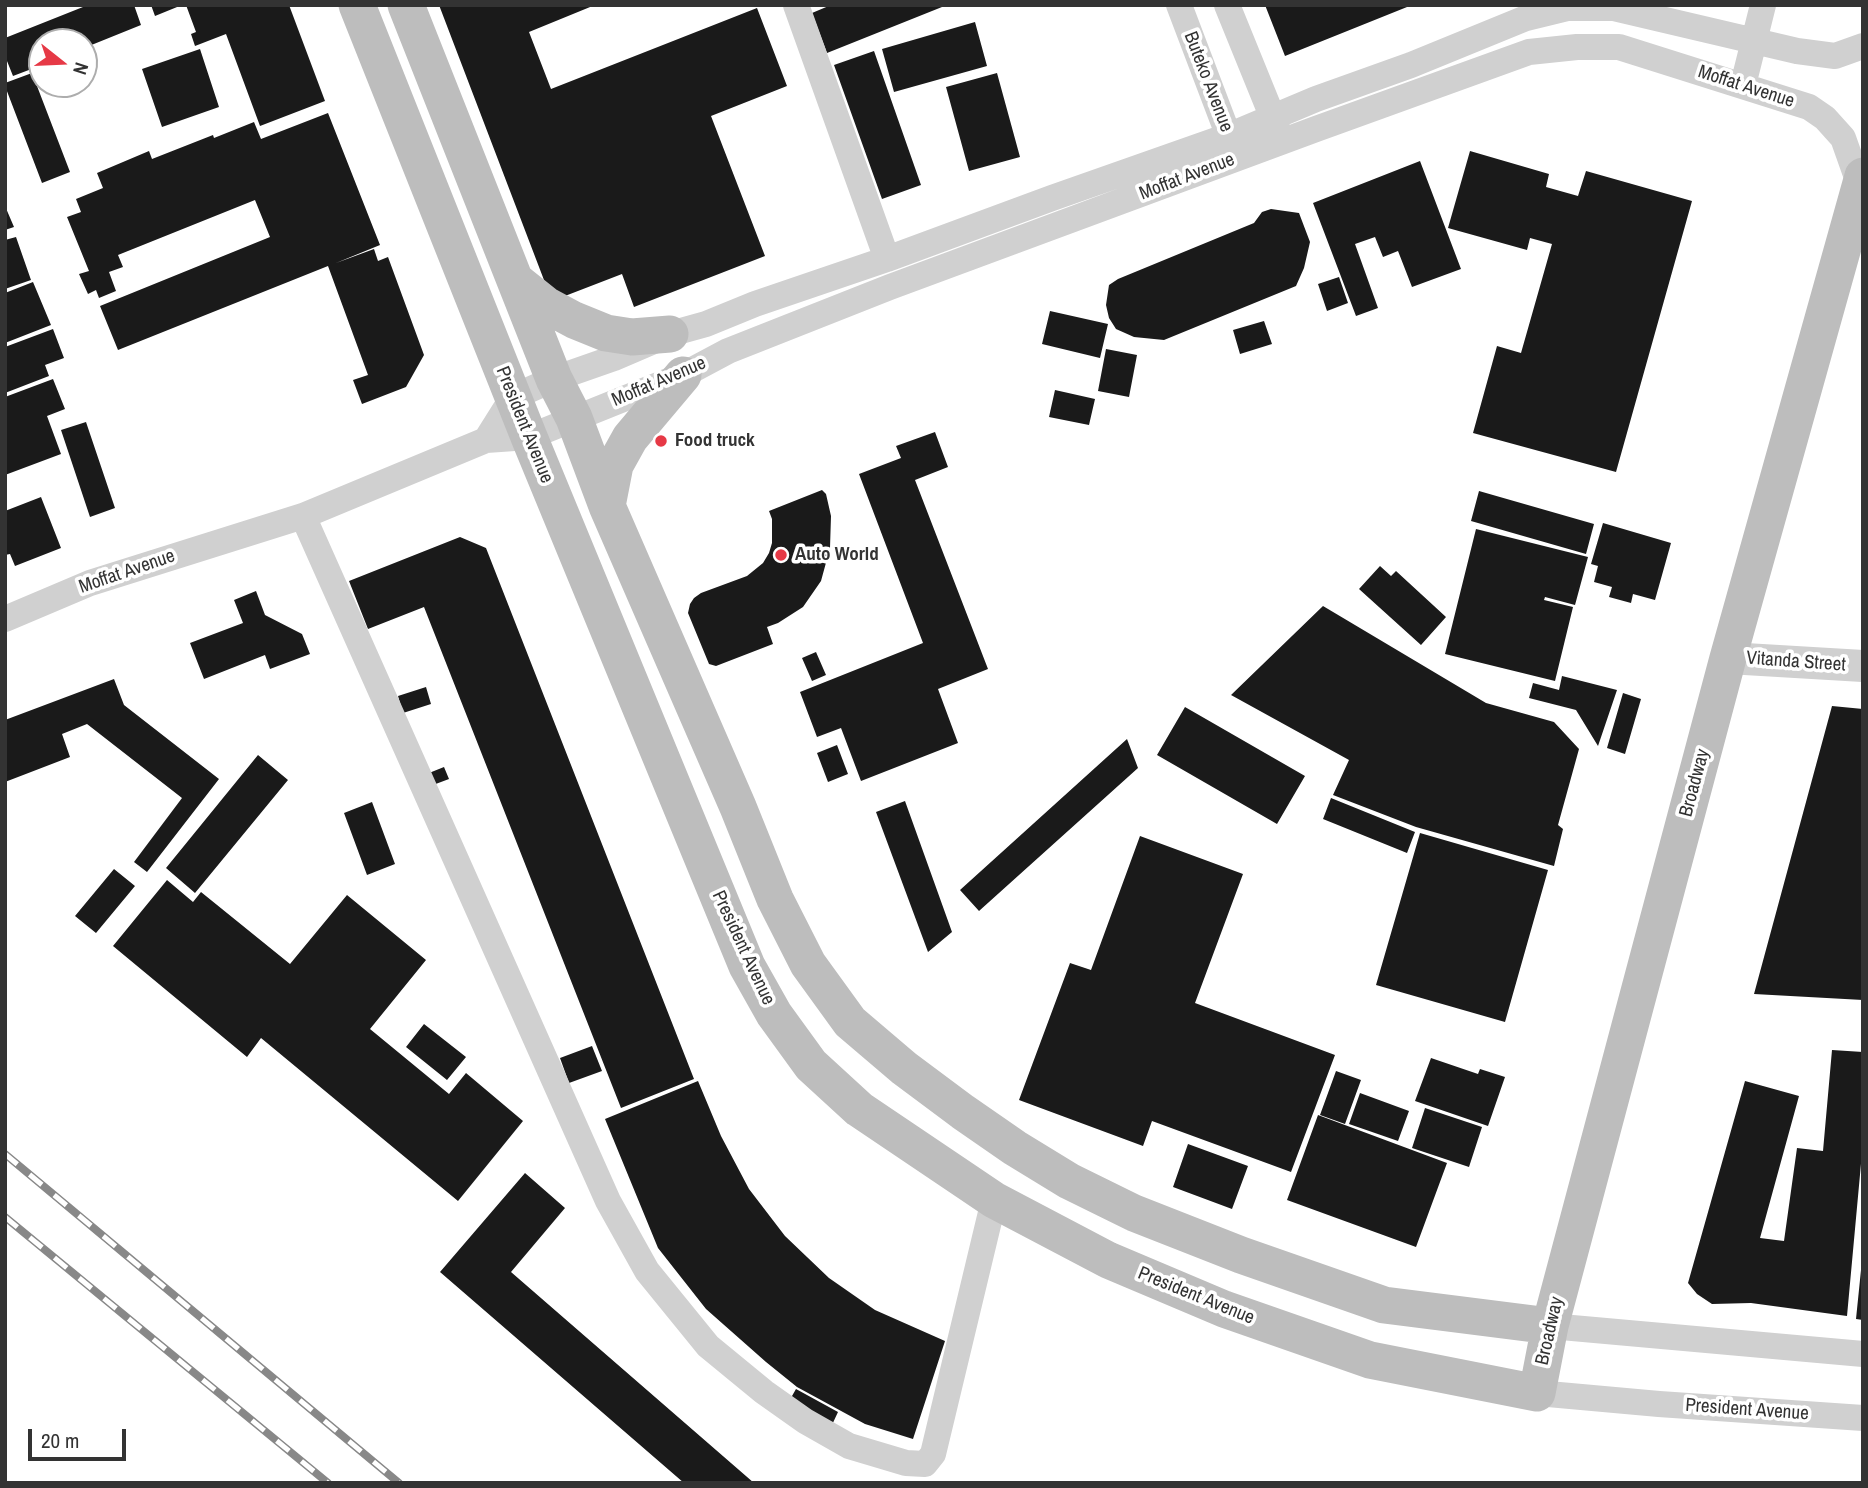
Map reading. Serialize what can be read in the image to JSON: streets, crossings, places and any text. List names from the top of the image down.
{
  "streets": {
    "main road": ["President Avenue", "Broadway"],
    "street": ["Buteko Avenue", "Moffat Avenue", "Vitanda Street"]
  },
  "crossings": [
    ["Buteko Avenue", "Moffat Avenue"],
    ["Moffat Avenue", "President Avenue"],
    ["Moffat Avenue", "Broadway"],
    ["President Avenue", "Broadway"],
    ["Vitanda Street", "Broadway"]
  ],
  "places": ["Food truck", "Auto World"],
  "scale_bar": "20 m",
  "north": "right"
}
